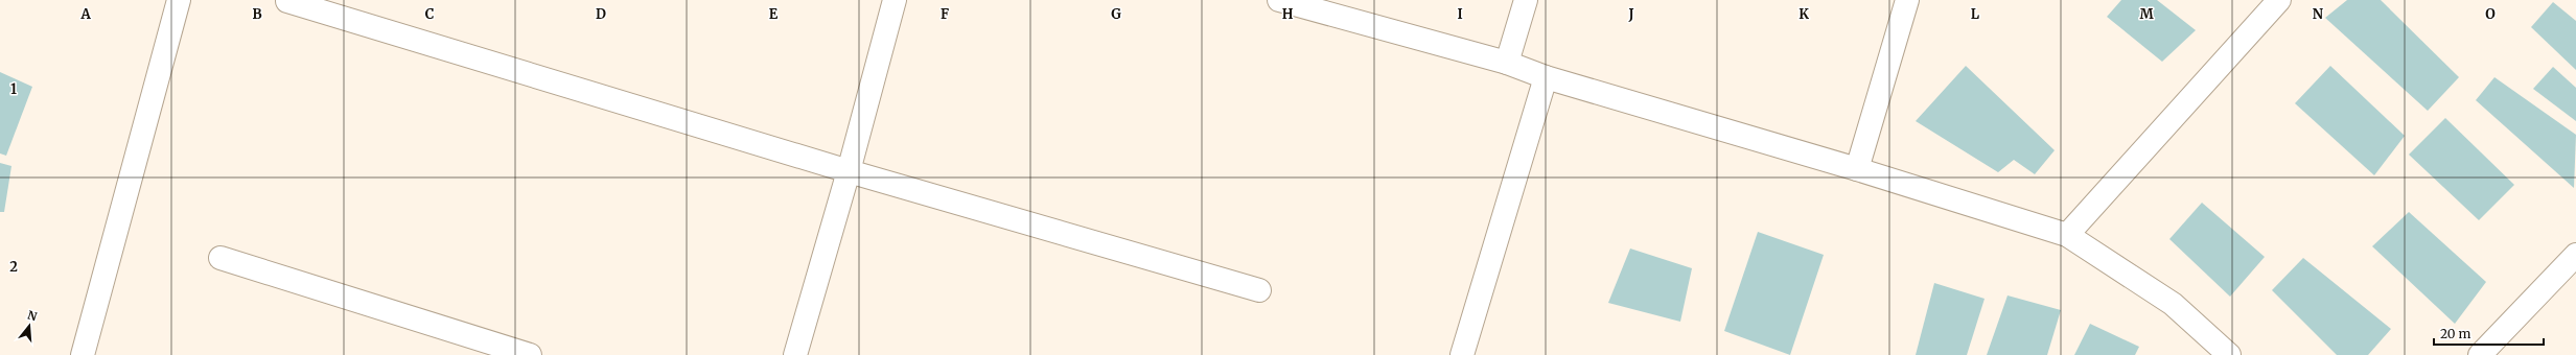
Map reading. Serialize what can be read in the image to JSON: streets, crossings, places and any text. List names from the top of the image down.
{
  "scale_bar": "20 m",
  "north": "top",
  "grid": {
    "columns": [
      "A",
      "B",
      "C",
      "D",
      "E",
      "F",
      "G",
      "H",
      "I",
      "J",
      "K",
      "L",
      "M",
      "N",
      "O"
    ],
    "rows": ["1", "2"]
  }
}
